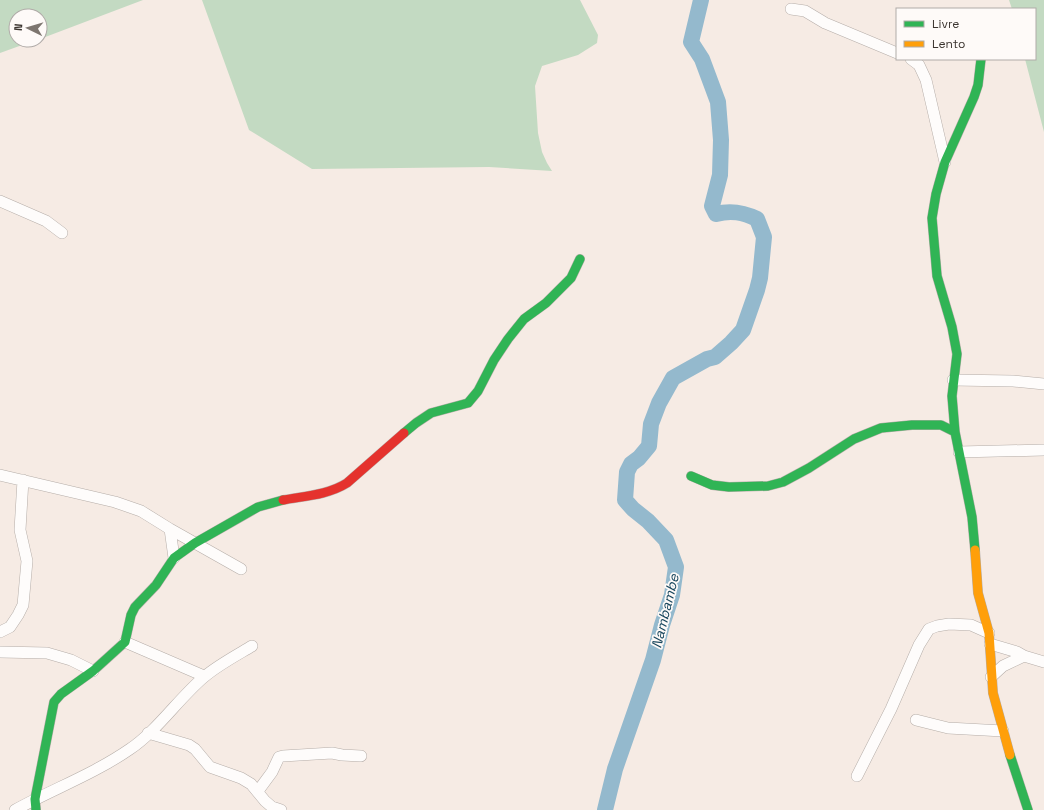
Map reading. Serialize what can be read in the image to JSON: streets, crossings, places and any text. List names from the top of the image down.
{
  "water": ["Nambambe"],
  "legend": ["Livre", "Lento"],
  "north": "left"
}
